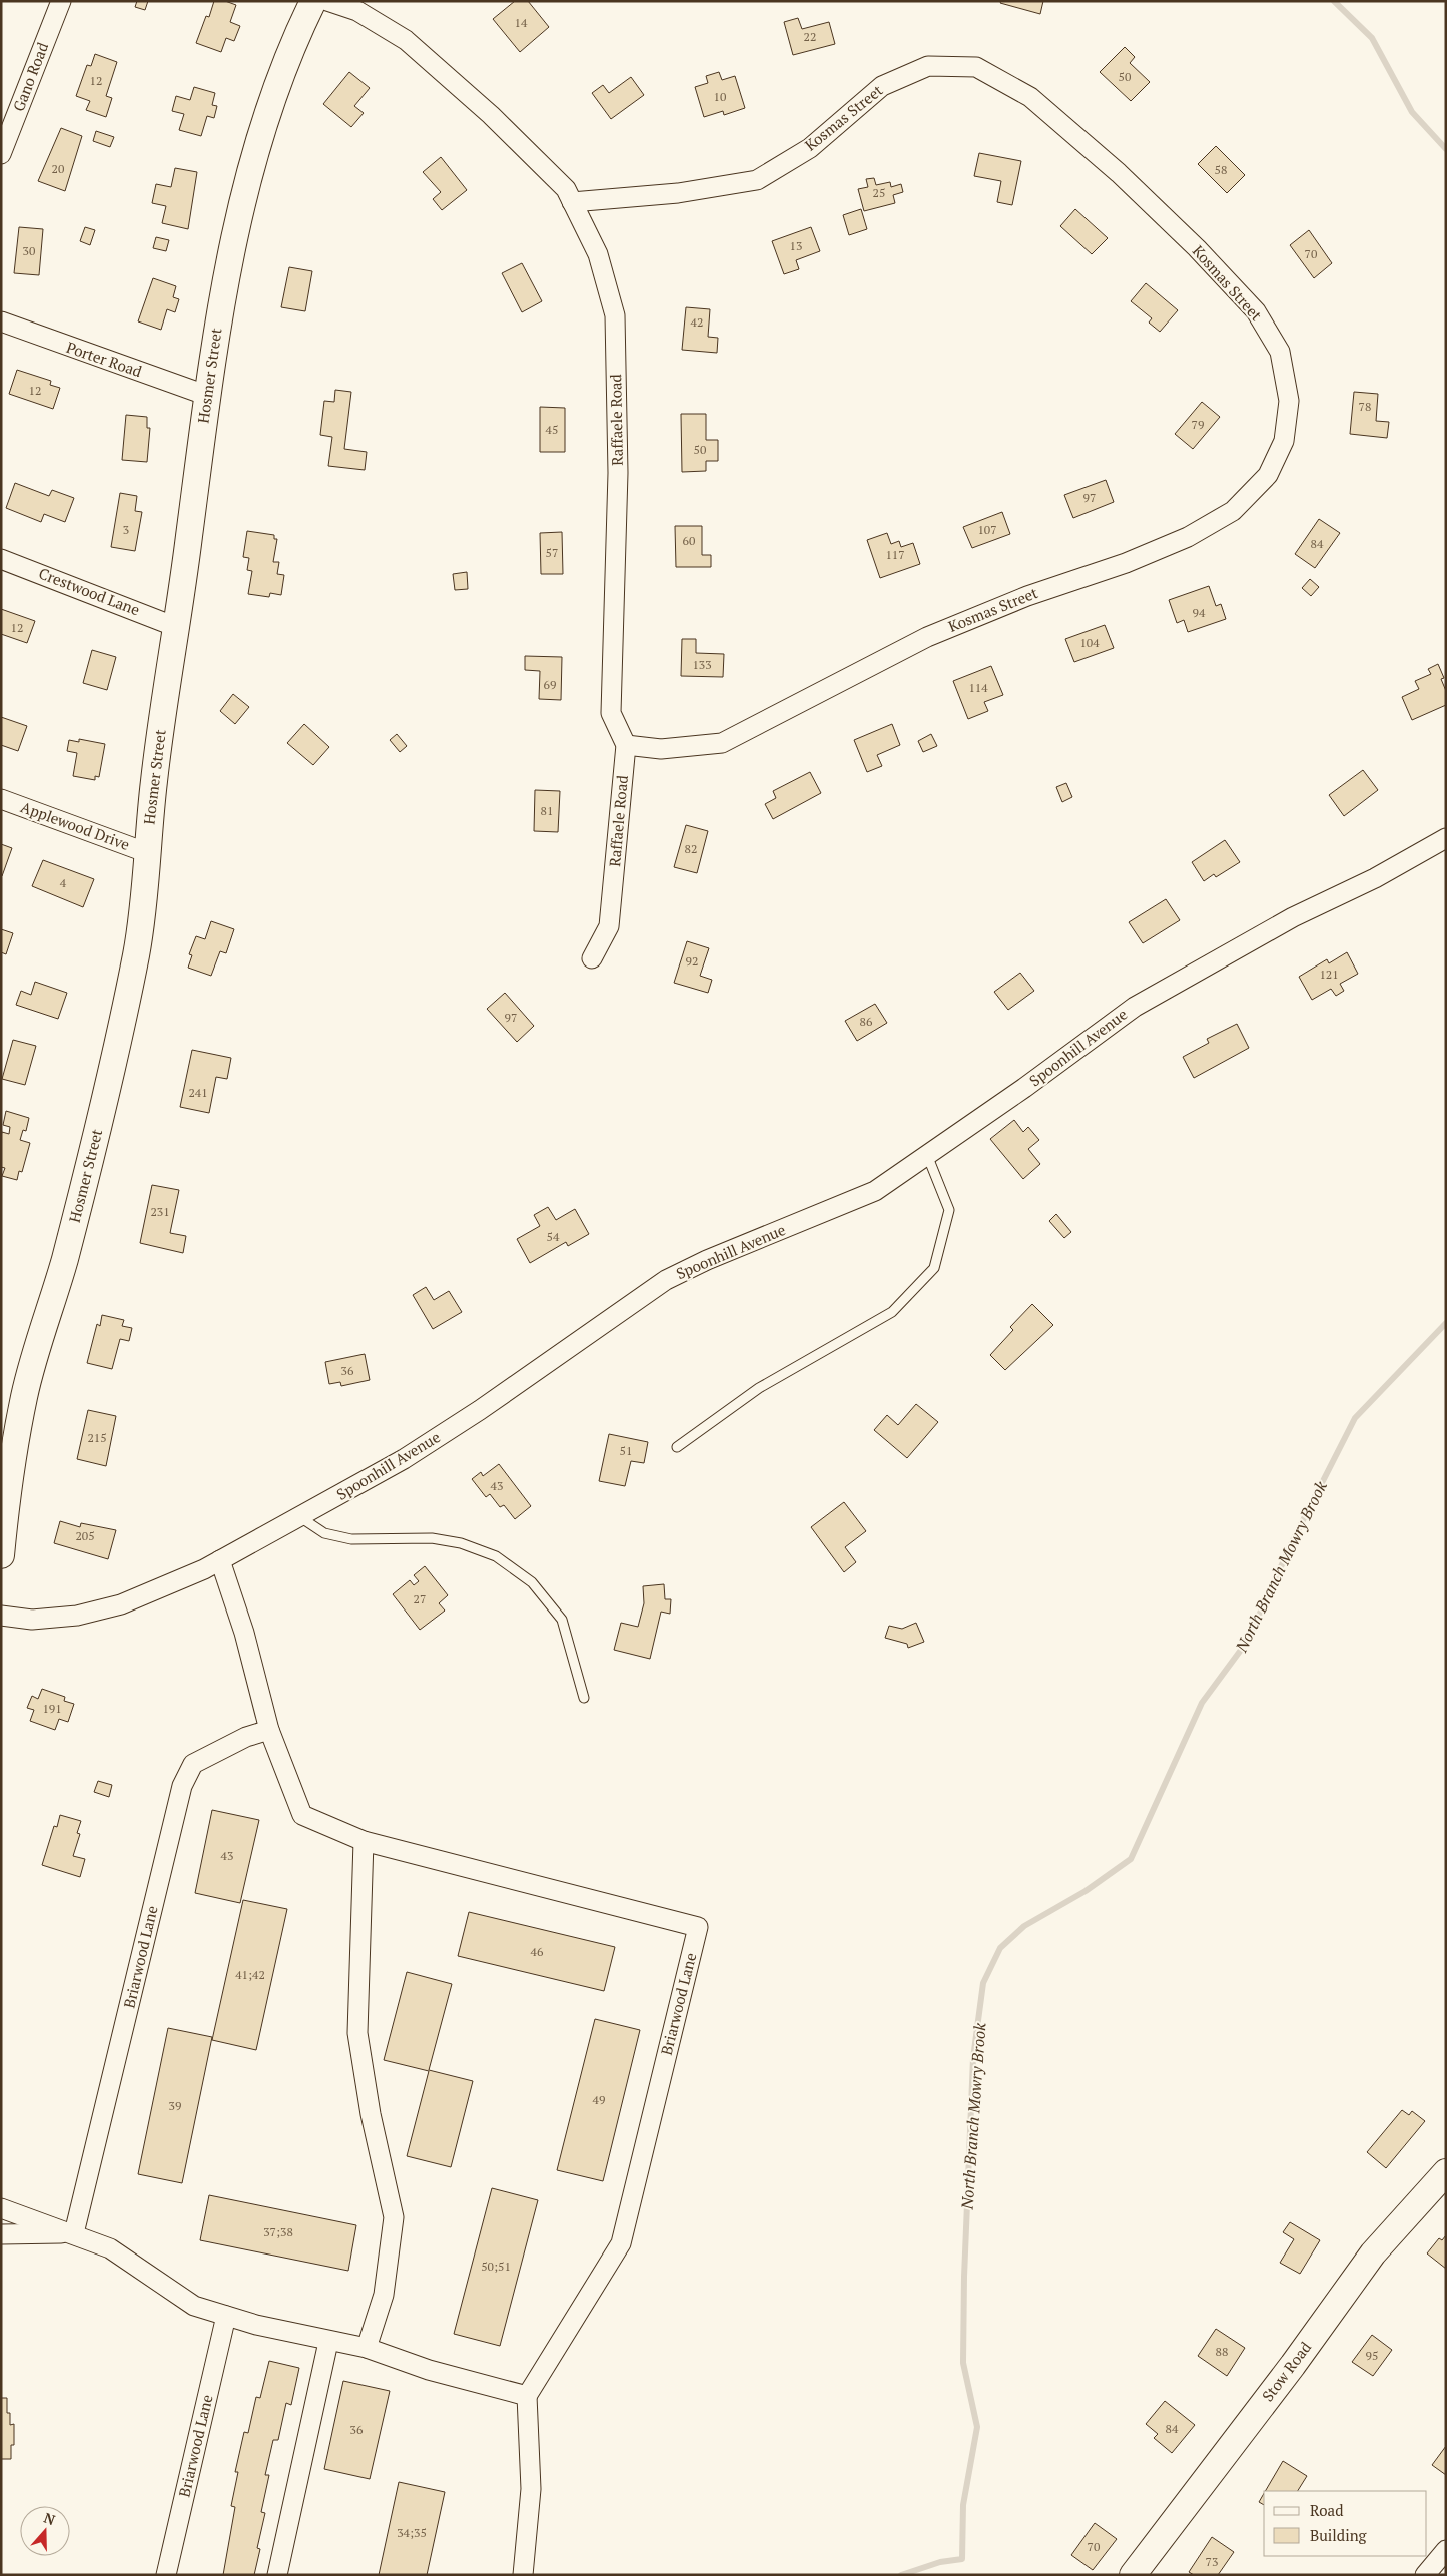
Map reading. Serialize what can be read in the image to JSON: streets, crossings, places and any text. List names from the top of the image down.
{
  "streets": {
    "street": [
      "Gano Road",
      "Kosmas Street",
      "Porter Road",
      "Hosmer Street",
      "Raffaele Road",
      "Crestwood Lane",
      "Applewood Drive",
      "Spoonhill Avenue",
      "Briarwood Lane",
      "Stow Road"
    ]
  },
  "crossings": [
    ["Kosmas Street", "Raffaele Road"],
    ["Porter Road", "Hosmer Street"],
    ["Hosmer Street", "Crestwood Lane"],
    ["Hosmer Street", "Applewood Drive"],
    ["Spoonhill Avenue", "Briarwood Lane"]
  ],
  "water": ["North Branch Mowry Brook"],
  "house_numbers": [
    "14",
    "22",
    "50",
    "12",
    "10",
    "20",
    "58",
    "25",
    "13",
    "30",
    "70",
    "42",
    "12",
    "78",
    "79",
    "45",
    "50",
    "97",
    "3",
    "107",
    "60",
    "84",
    "57",
    "117",
    "94",
    "12",
    "104",
    "133",
    "69",
    "114",
    "81",
    "82",
    "4",
    "92",
    "121",
    "97",
    "86",
    "241",
    "231",
    "54",
    "36",
    "215",
    "51",
    "43",
    "205",
    "27",
    "191",
    "43",
    "46",
    "41;42",
    "49",
    "39",
    "37;38",
    "50;51",
    "88",
    "95",
    "84",
    "36",
    "34;35",
    "70",
    "73"
  ],
  "legend": ["Road", "Building"],
  "north": "top"
}
